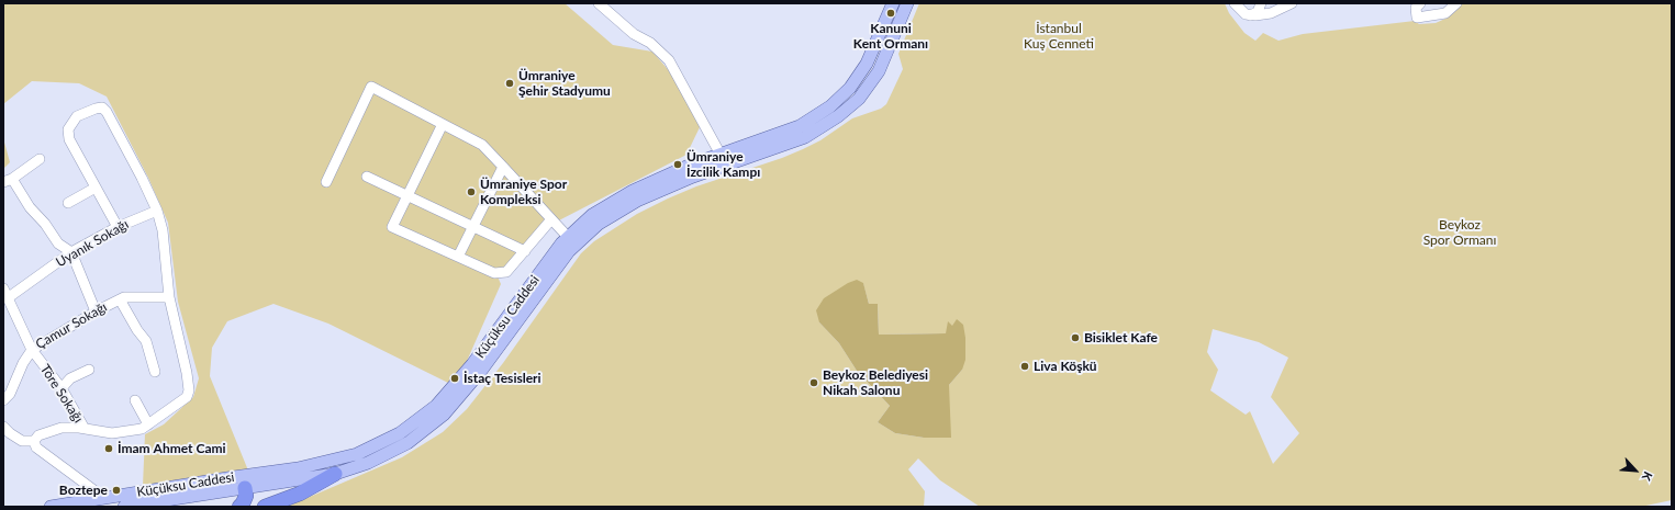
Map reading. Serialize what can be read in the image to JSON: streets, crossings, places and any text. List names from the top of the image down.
{
  "streets": {
    "main road": ["Küçüksu Caddesi"],
    "street": ["Uyanık Sokağı", "Çamur Sokağı", "Töre Sokağı"]
  },
  "crossings": [
    ["Uyanık Sokağı", "Töre Sokağı"],
    ["Çamur Sokağı", "Töre Sokağı"]
  ],
  "parks": ["İstanbul Kuş Cenneti", "Beykoz Spor Ormanı"],
  "places": [
    "Kanuni Kent Ormanı",
    "Ümraniye Şehir Stadyumu",
    "Ümraniye İzcilik Kampı",
    "Ümraniye Spor Kompleksi",
    "Bisiklet Kafe",
    "Liva Köşkü",
    "İstaç Tesisleri",
    "Beykoz Belediyesi Nikah Salonu",
    "İmam Ahmet Cami",
    "Boztepe"
  ],
  "north": "bottom right"
}
